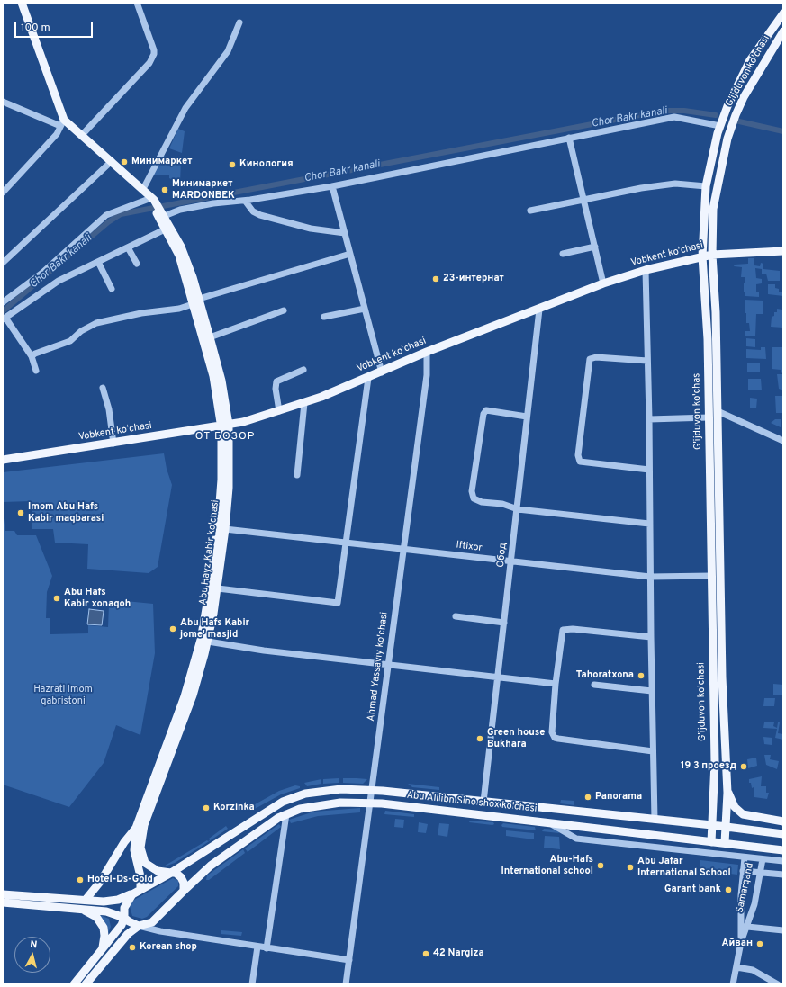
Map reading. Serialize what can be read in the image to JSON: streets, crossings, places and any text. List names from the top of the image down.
{
  "streets": {
    "main road": [
      "G'ijduvon ko'chasi",
      "Vobkent koʻchasi",
      "Abu Hayz Kabir ko'chasi",
      "Abu Ali ibn Sino shox ko'chasi"
    ],
    "street": [
      "Iftixor",
      "Обод",
      "Ahmad Yassaviy ko'chasi",
      "Samarqand"
    ]
  },
  "crossings": [
    ["G'ijduvon ko'chasi", "Vobkent koʻchasi"],
    ["G'ijduvon ko'chasi", "Iftixor"],
    ["G'ijduvon ko'chasi", "Abu Ali ibn Sino shox ko'chasi"],
    ["Vobkent koʻchasi", "Abu Hayz Kabir ko'chasi"],
    ["Vobkent koʻchasi", "Обод"],
    ["Vobkent koʻchasi", "Ahmad Yassaviy ko'chasi"],
    ["Iftixor", "Abu Hayz Kabir ko'chasi"],
    ["Iftixor", "Обод"],
    ["Iftixor", "Ahmad Yassaviy ko'chasi"],
    ["Обод", "Abu Ali ibn Sino shox ko'chasi"],
    ["Ahmad Yassaviy ko'chasi", "Abu Ali ibn Sino shox ko'chasi"]
  ],
  "districts": ["ОТ БОЗОР"],
  "water": ["Chor Bakr kanali"],
  "parks": ["Hazrati Imom qabristoni"],
  "places": [
    "Минимаркет",
    "Кинология",
    "Минимаркет MARDONBEK",
    "23-интернат",
    "Imom Abu Hafs Kabir maqbarasi",
    "Abu Hafs Kabir xonaqoh",
    "Abu Hafs Kabir jome' masjid",
    "Tahoratxona",
    "Green house Bukhara",
    "19 3 проезд",
    "Panorama",
    "Korzinka",
    "Abu-Hafs International school",
    "Abu Jafar International School",
    "Hotel-Ds-Gold",
    "Garant bank",
    "Айван",
    "Korean shop",
    "42 Nargiza"
  ],
  "scale_bar": "100 m",
  "north": "top"
}
